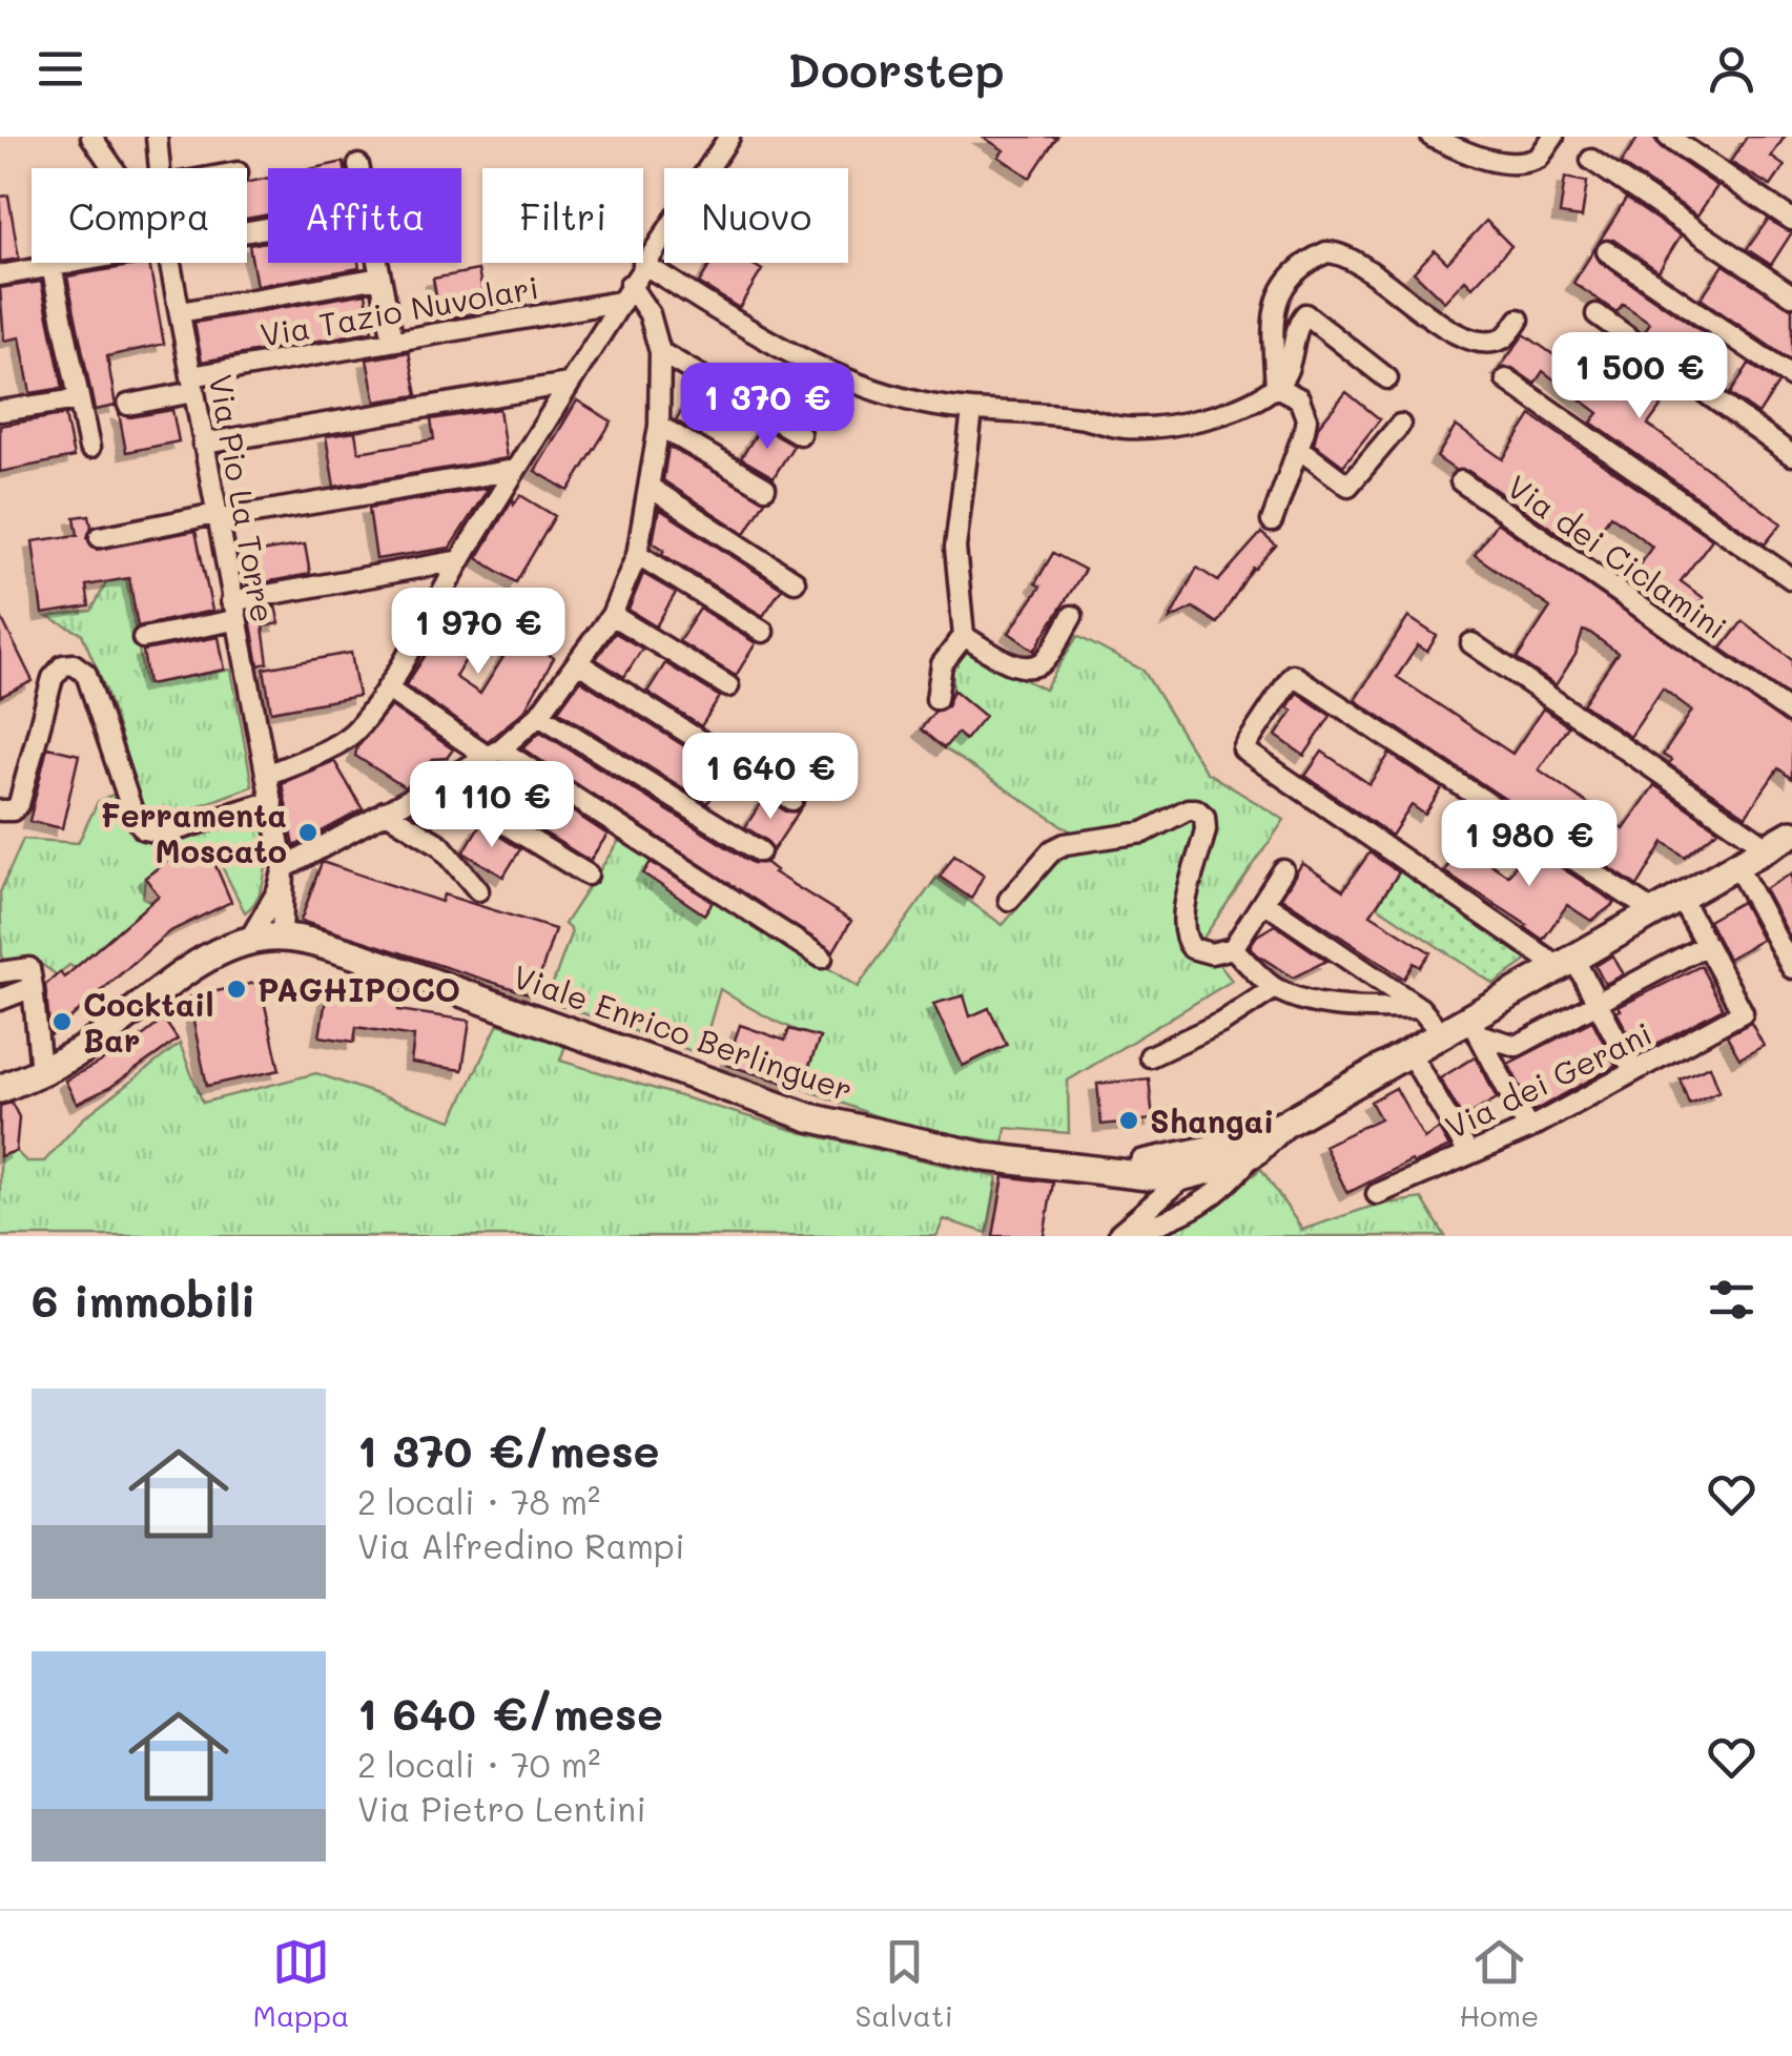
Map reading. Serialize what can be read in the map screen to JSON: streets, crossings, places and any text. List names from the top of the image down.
{
  "streets": {
    "main road": ["Viale Enrico Berlinguer"],
    "street": [
      "Via Tazio Nuvolari",
      "Via Pio La Torre",
      "Via dei Ciclamini",
      "Via dei Gerani"
    ]
  },
  "crossings": [
    ["Via Tazio Nuvolari", "Via Pio La Torre"],
    ["Via Pio La Torre", "Viale Enrico Berlinguer"]
  ],
  "places": [
    "Ferramenta Moscato",
    "PAGHIPOCO",
    "Cocktail Bar",
    "Shangai"
  ],
  "page": {
    "header": "Doorstep",
    "chip": [
      "Compra",
      "Affitta",
      "Filtri",
      "Nuovo"
    ],
    "price": [
      "1 500 €",
      "1 370 €",
      "1 970 €",
      "1 640 €",
      "1 110 €",
      "1 980 €"
    ],
    "heading": "6 immobili",
    "list": [
      {
        "name": "1 370 €/mese",
        "note": "2 locali · 78 m² · Via Alfredino Rampi"
      },
      {
        "name": "1 640 €/mese",
        "note": "2 locali · 70 m² · Via Pietro Lentini"
      }
    ],
    "tabs": ["Mappa", "Salvati", "Home"]
  }
}
